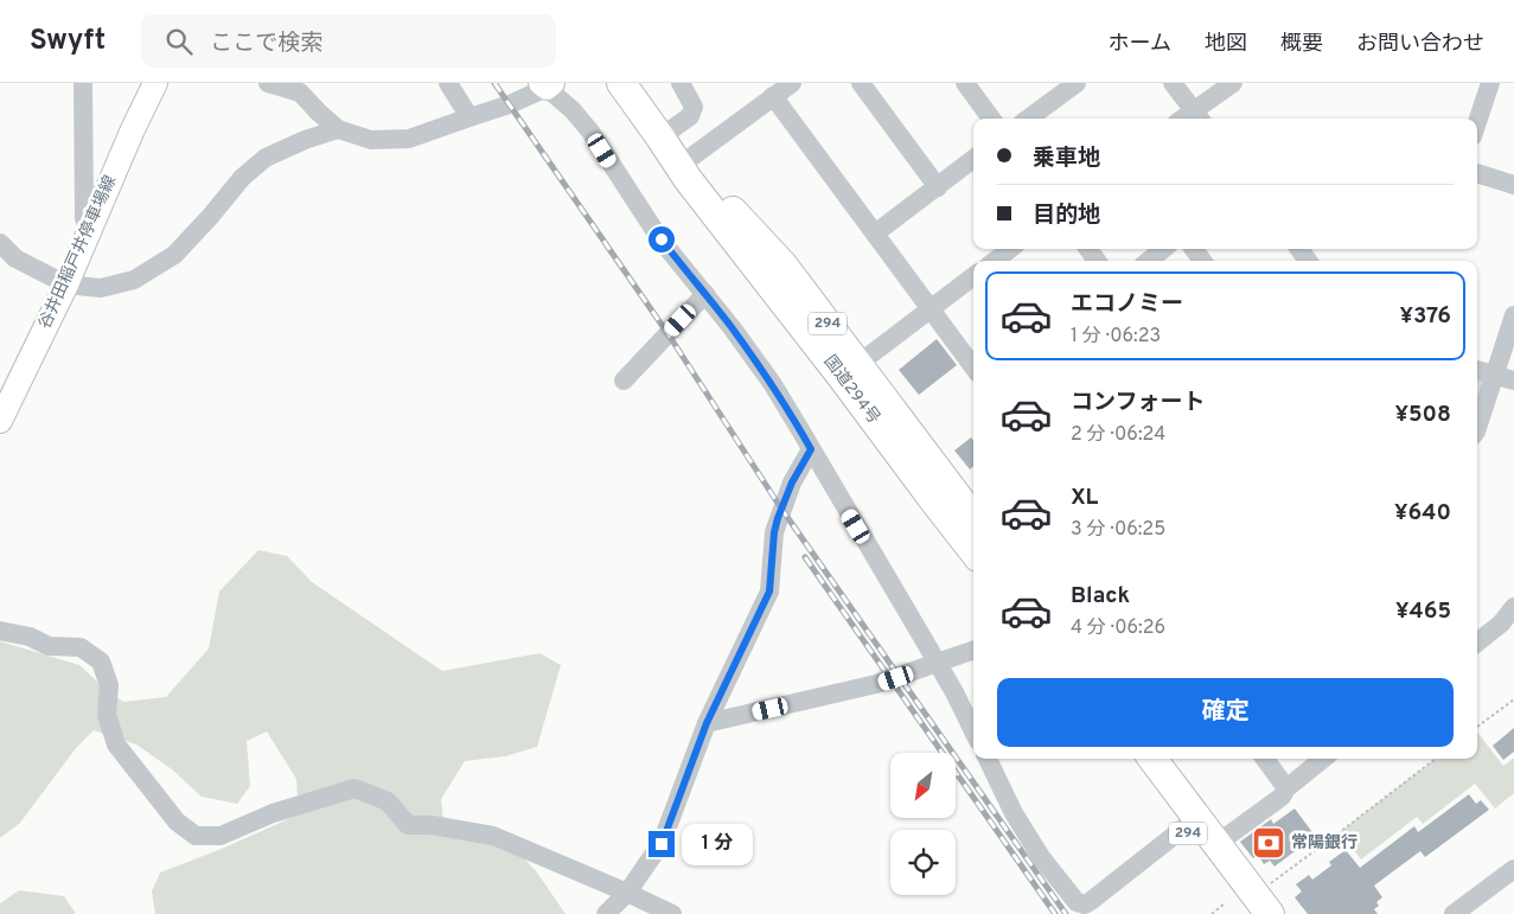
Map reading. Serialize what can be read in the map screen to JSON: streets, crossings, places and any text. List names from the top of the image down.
{
  "streets": {
    "highway": ["294", "国道294号"],
    "main road": ["谷井田稲戸井停車場線"]
  },
  "places": {
    "bank": ["常陽銀行"]
  },
  "north": "bottom left",
  "page": {
    "header": "Swyft",
    "search": "ここで検索",
    "nav": [
      "ホーム",
      "地図",
      "概要",
      "お問い合わせ"
    ],
    "banner": ["乗車地", "目的地"],
    "list": [
      {
        "name": "エコノミー",
        "note": "1 分 · 06:23",
        "value": "¥376"
      },
      {
        "name": "コンフォート",
        "note": "2 分 · 06:24",
        "value": "¥508"
      },
      {
        "name": "XL",
        "note": "3 分 · 06:25",
        "value": "¥640"
      },
      {
        "name": "Black",
        "note": "4 分 · 06:26",
        "value": "¥465"
      }
    ],
    "buttons": "確定",
    "bubble": "1 分"
  }
}
